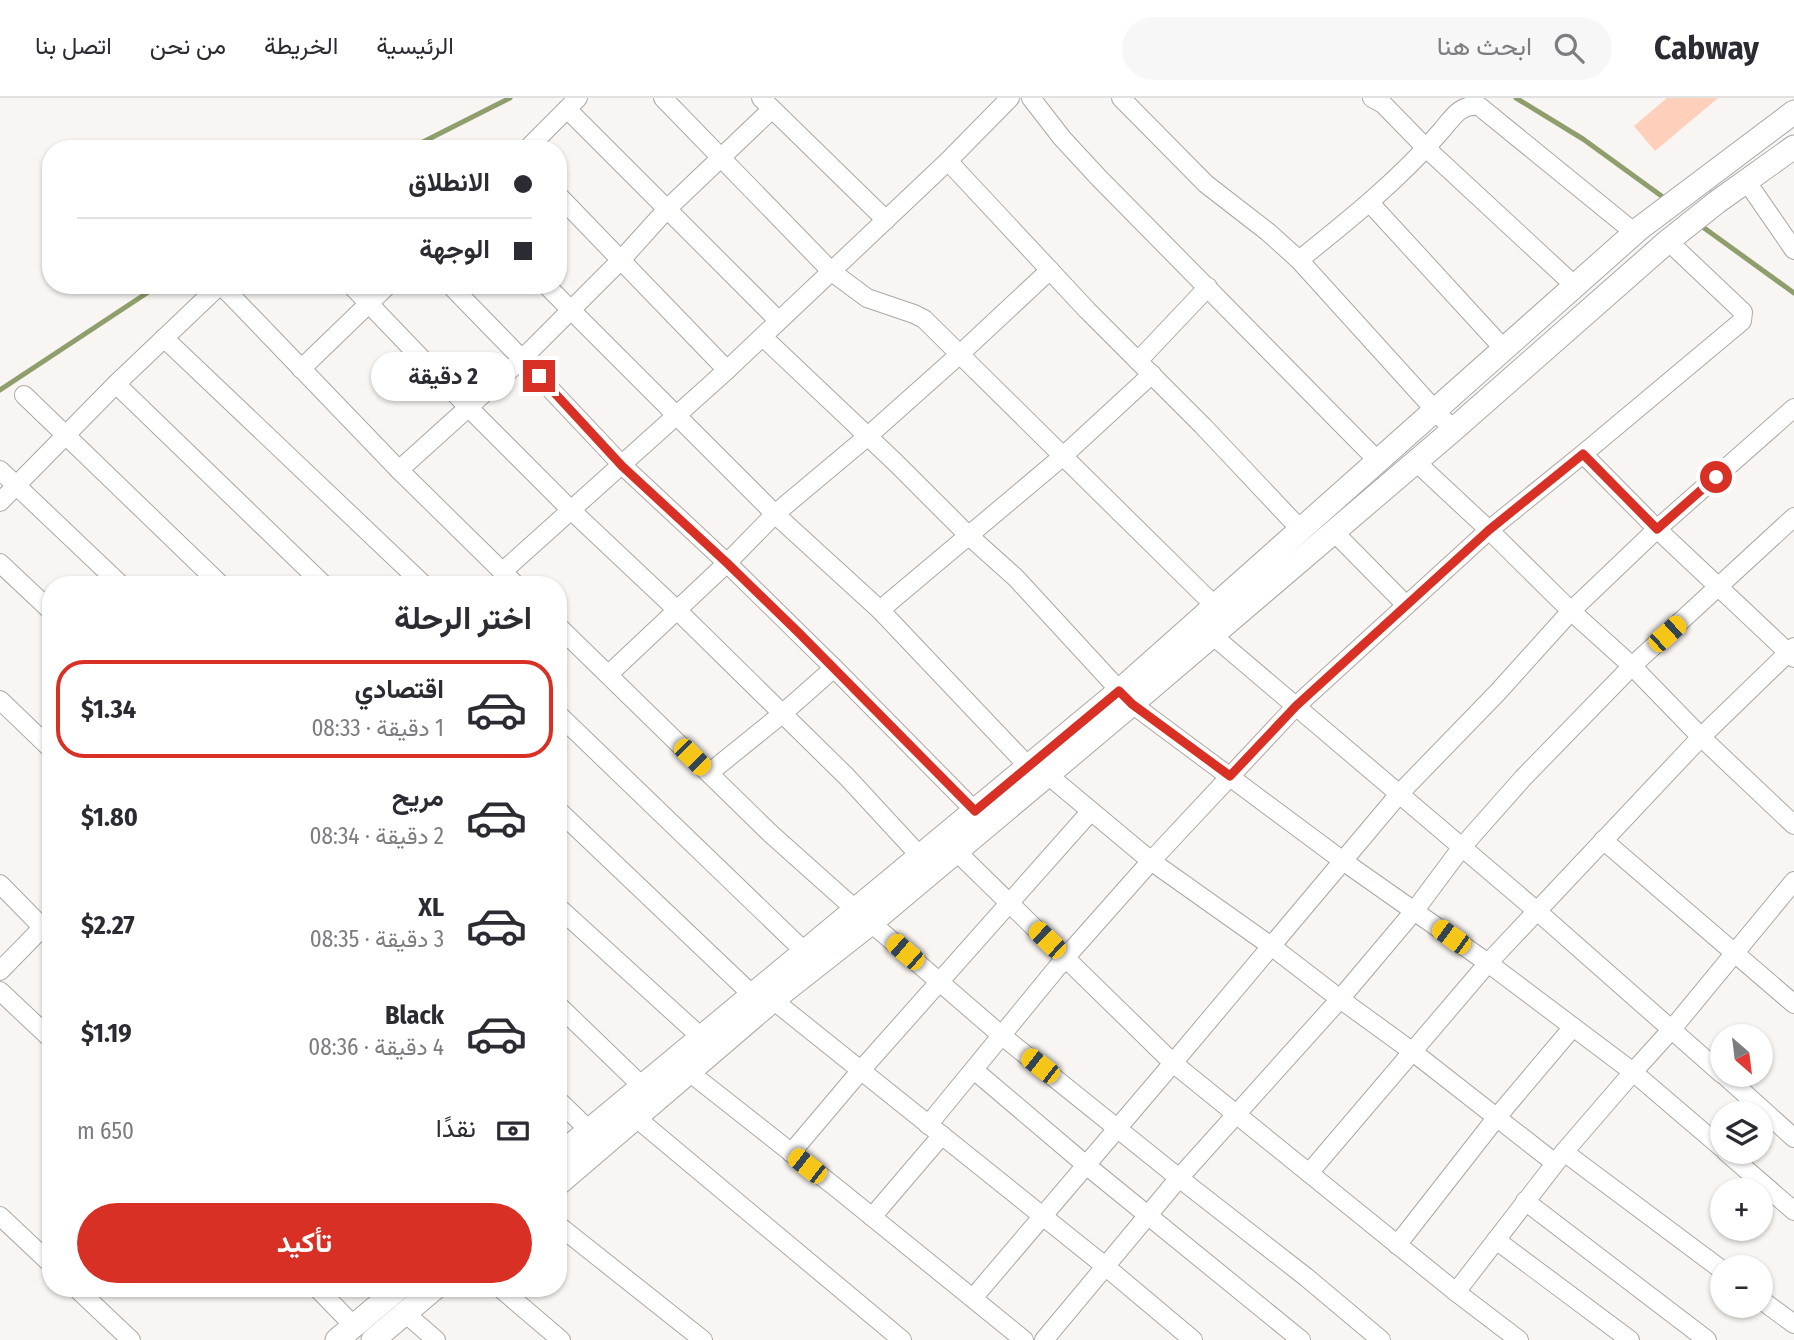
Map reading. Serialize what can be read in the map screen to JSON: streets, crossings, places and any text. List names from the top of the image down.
{
  "north": "bottom right",
  "page": {
    "header": "Cabway",
    "search": "ابحث هنا",
    "nav": [
      "الرئيسية",
      "الخريطة",
      "من نحن",
      "اتصل بنا"
    ],
    "banner": ["الانطلاق", "الوجهة"],
    "bubble": "2 دقيقة",
    "heading": "اختر الرحلة",
    "list": [
      {
        "name": "اقتصادي",
        "note": "1 دقيقة · 08:33",
        "value": "$1.34"
      },
      {
        "name": "مريح",
        "note": "2 دقيقة · 08:34",
        "value": "$1.80"
      },
      {
        "name": "XL",
        "note": "3 دقيقة · 08:35",
        "value": "$2.27"
      },
      {
        "name": "Black",
        "note": "4 دقيقة · 08:36",
        "value": "$1.19"
      }
    ],
    "map_buttons": ["+", "−"],
    "pay": ["نقدًا", "650 m"],
    "buttons": "تأكيد"
  }
}
